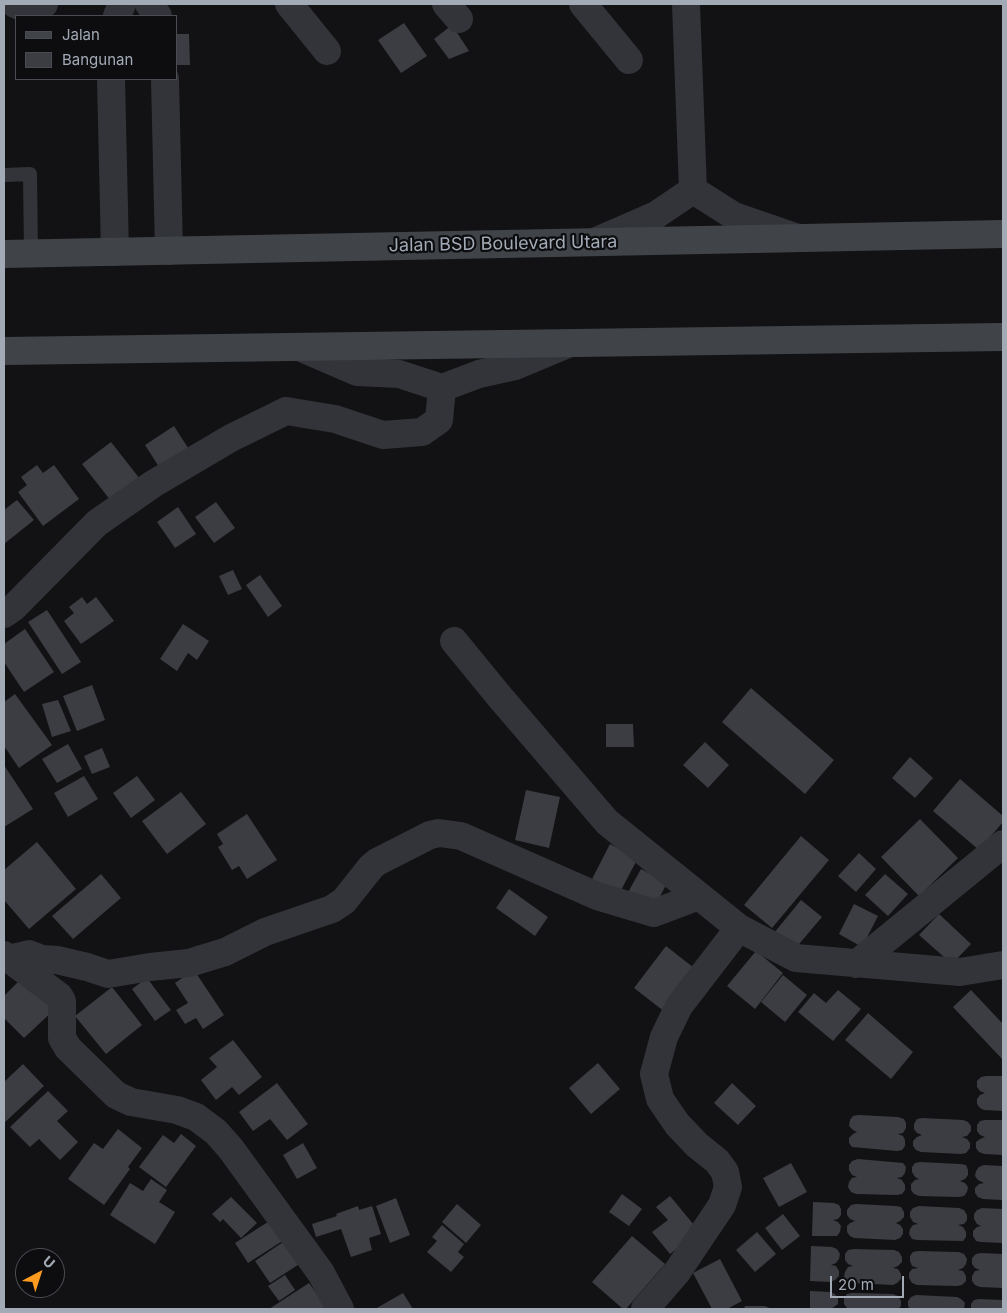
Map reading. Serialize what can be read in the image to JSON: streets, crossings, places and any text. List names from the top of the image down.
{
  "streets": {
    "main road": ["Jalan BSD Boulevard Utara"]
  },
  "legend": ["Jalan", "Bangunan"],
  "scale_bar": "20 m",
  "north": "top right"
}
